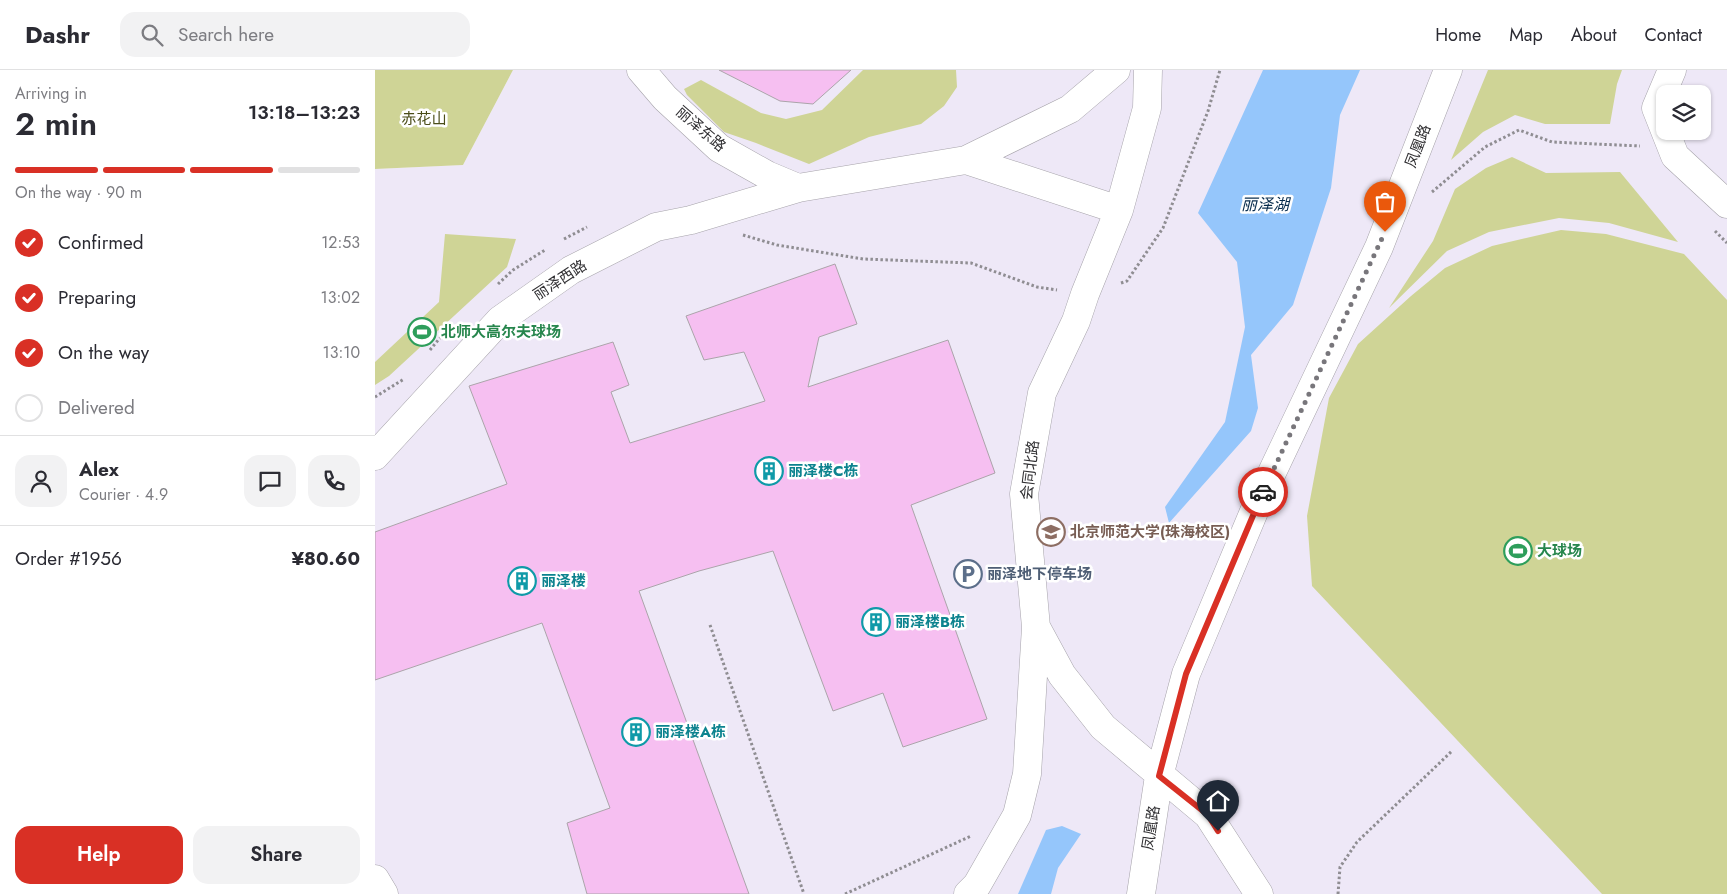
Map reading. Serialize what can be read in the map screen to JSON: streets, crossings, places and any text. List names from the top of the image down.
{
  "streets": {
    "street": [
      "丽泽东路",
      "凤凰路",
      "丽泽西路",
      "会同北路"
    ]
  },
  "crossings": [
    ["丽泽东路", "丽泽西路"],
    ["凤凰路", "会同北路"]
  ],
  "water": ["丽泽湖"],
  "parks": ["赤花山"],
  "places": {
    "sports": ["北师大高尔夫球场", "大球场"],
    "building": [
      "丽泽楼C栋",
      "丽泽楼",
      "丽泽楼B栋",
      "丽泽楼A栋"
    ],
    "school or university": ["北京师范大学(珠海校区)"],
    "parking": ["丽泽地下停车场"]
  },
  "page": {
    "header": "Dashr",
    "search": "Search here",
    "nav": [
      "Home",
      "Map",
      "About",
      "Contact"
    ],
    "heading": ["2 min", "Arriving in", "13:18–13:23"],
    "panel": [
      "Alex",
      "Courier · 4.9",
      "Order #1956",
      "¥80.60"
    ],
    "bar": "On the way · 90 m",
    "list": [
      ["Confirmed", "12:53"],
      ["Preparing", "13:02"],
      ["On the way", "13:10"],
      "Delivered"
    ],
    "buttons": ["Help", "Share"]
  }
}
